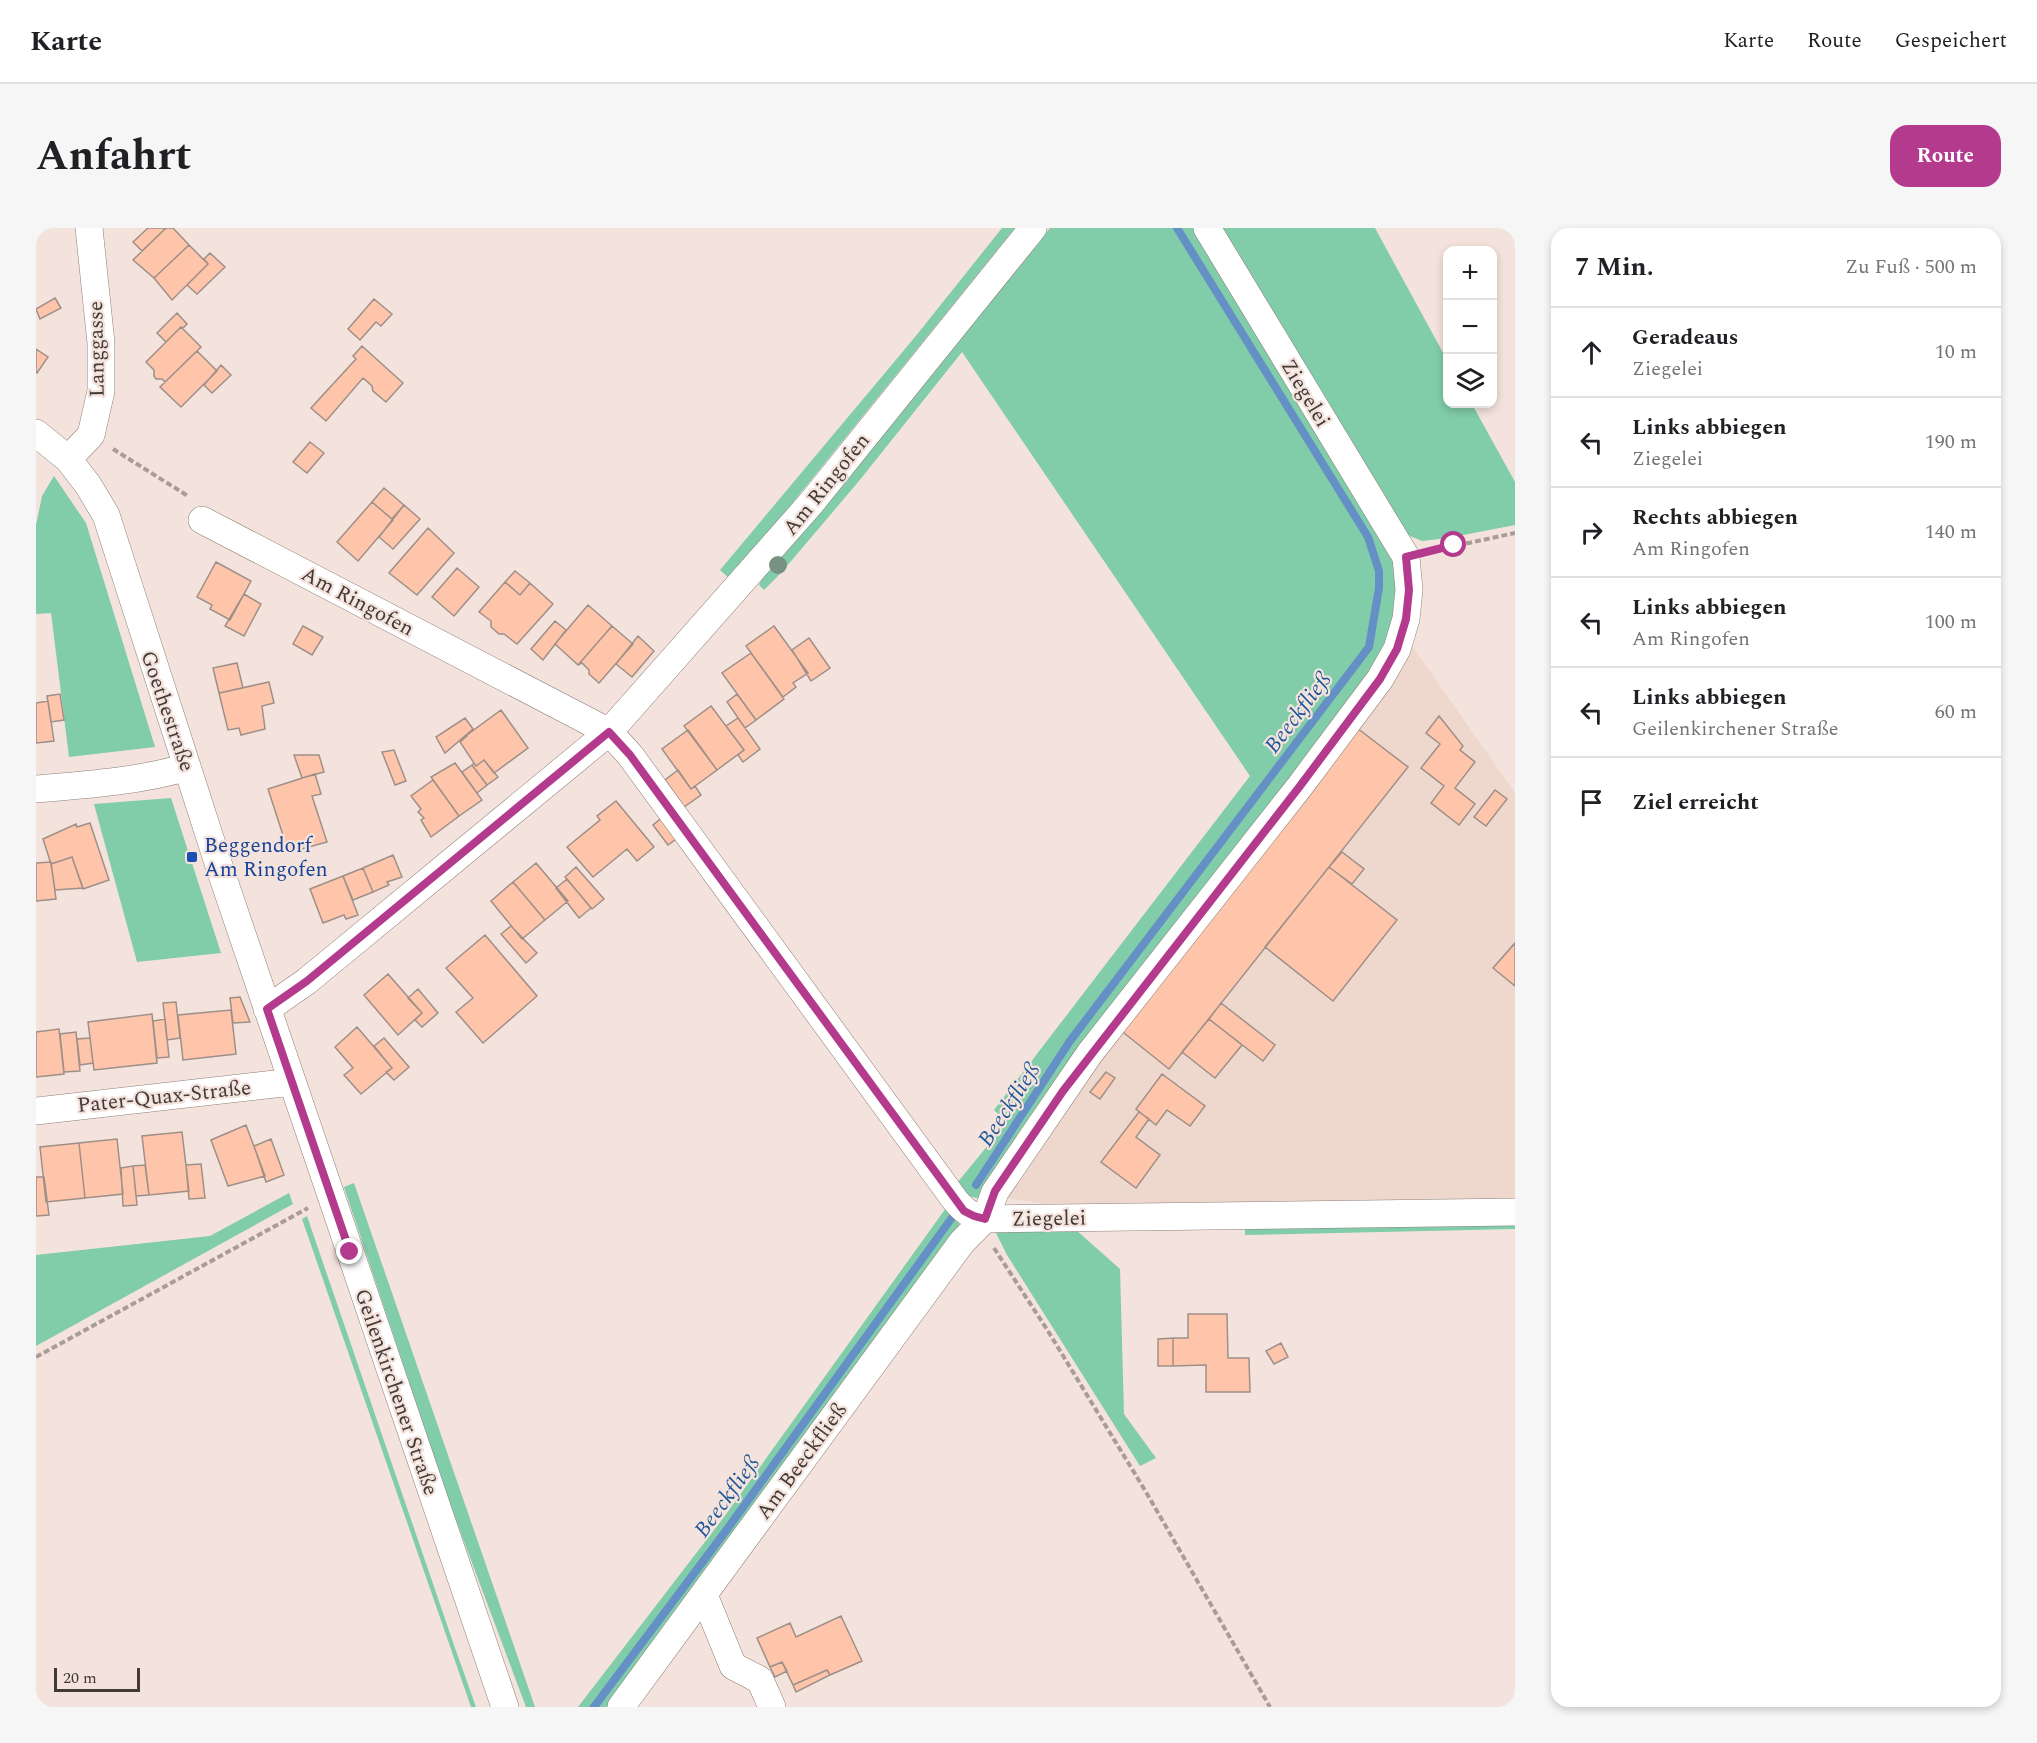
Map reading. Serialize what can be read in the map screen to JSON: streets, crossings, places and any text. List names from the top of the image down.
{
  "streets": {
    "street": [
      "Langgasse",
      "Ziegelei",
      "Am Ringofen",
      "Goethestraße",
      "Pater-Quax-Straße",
      "Geilenkirchener Straße",
      "Am Beeckfließ"
    ]
  },
  "crossings": [
    ["Ziegelei", "Am Ringofen"],
    ["Ziegelei", "Am Beeckfließ"],
    ["Am Ringofen", "Goethestraße"],
    ["Am Ringofen", "Geilenkirchener Straße"],
    ["Am Ringofen", "Am Beeckfließ"],
    ["Goethestraße", "Geilenkirchener Straße"],
    ["Pater-Quax-Straße", "Geilenkirchener Straße"]
  ],
  "water": ["Beeckfließ"],
  "places": {
    "transit": ["Beggendorf Am Ringofen"]
  },
  "scale_bar": "20 m",
  "page": {
    "header": "Karte",
    "nav": ["Karte", "Route", "Gespeichert"],
    "title": "Anfahrt",
    "buttons": "Route",
    "heading": ["7 Min.", "Zu Fuß · 500 m"],
    "map_buttons": ["+", "−"],
    "list": [
      ["Geradeaus", "Ziegelei", "10 m"],
      ["Links abbiegen", "Ziegelei", "190 m"],
      ["Rechts abbiegen", "Am Ringofen", "140 m"],
      ["Links abbiegen", "Am Ringofen", "100 m"],
      ["Links abbiegen", "Geilenkirchener Straße", "60 m"],
      "Ziel erreicht"
    ],
    "scale": "20 m"
  }
}
